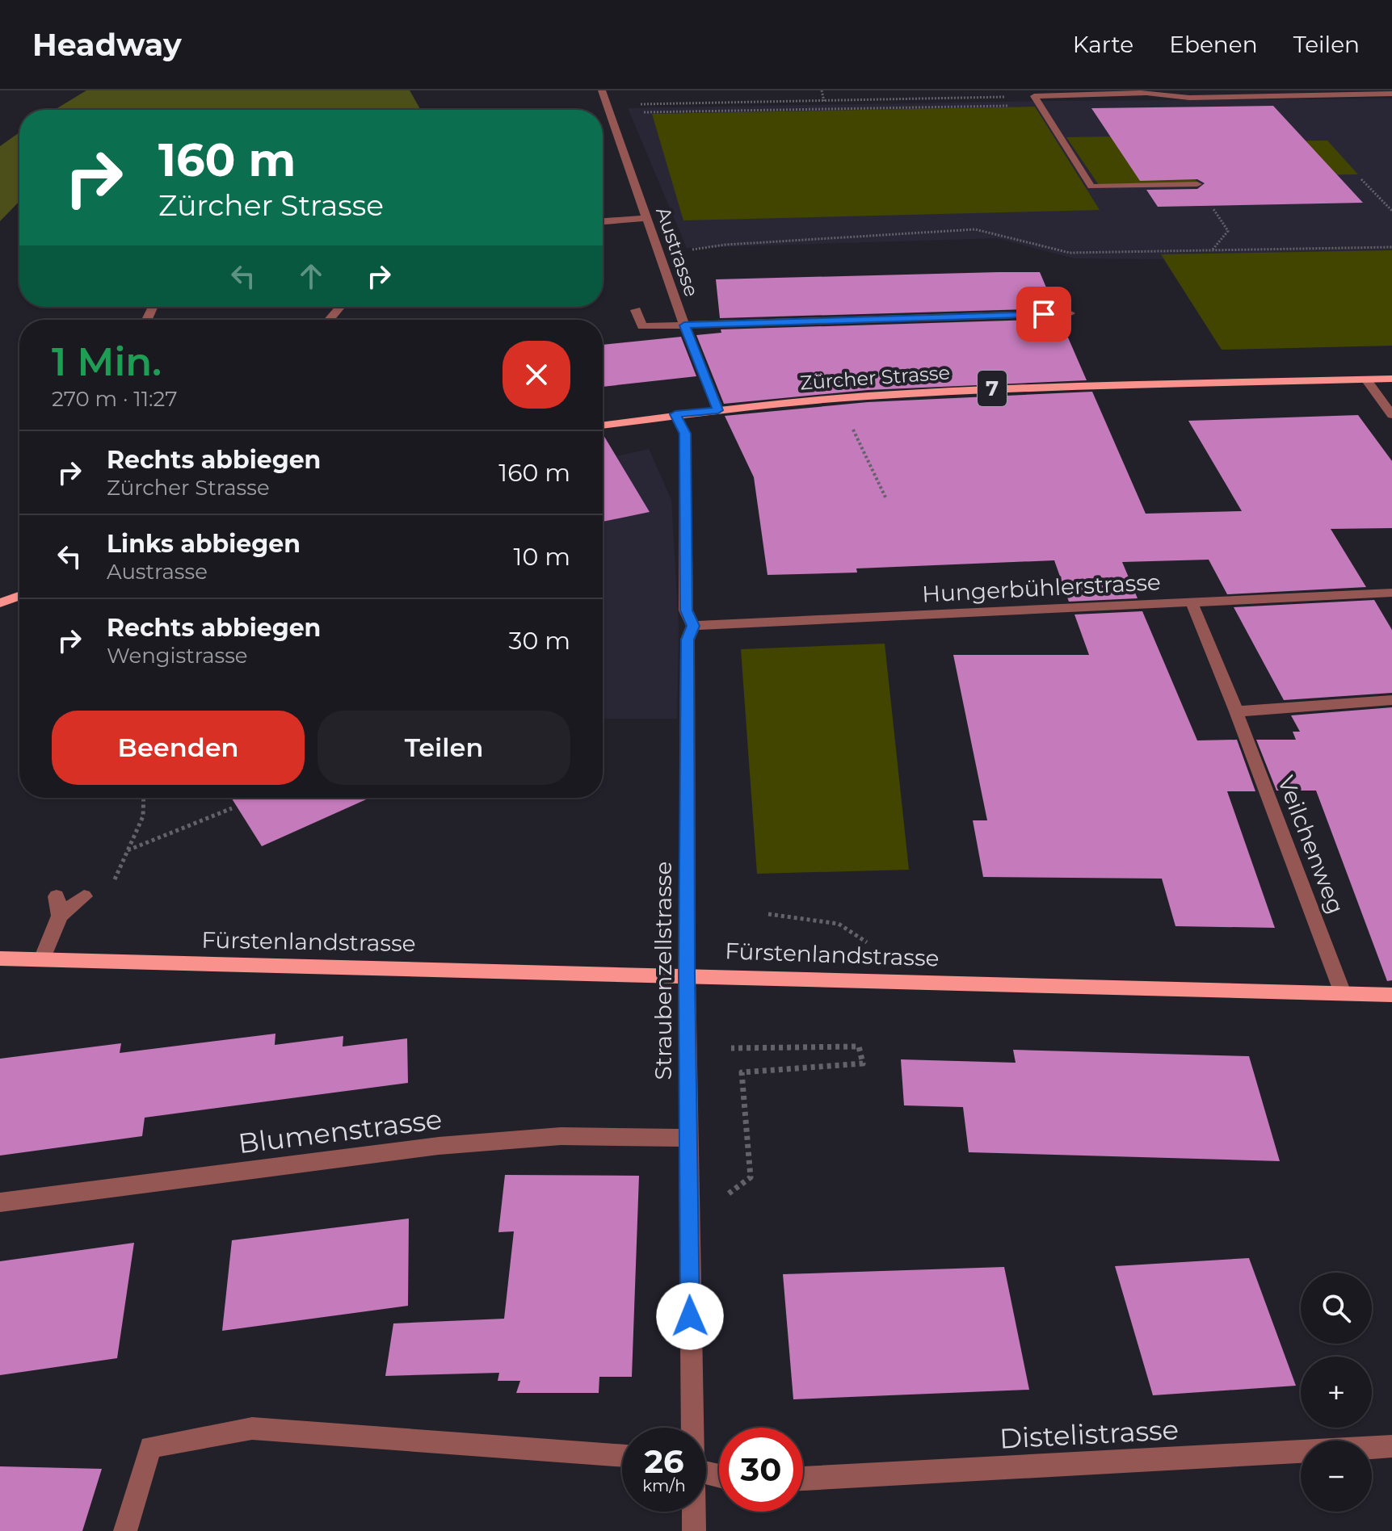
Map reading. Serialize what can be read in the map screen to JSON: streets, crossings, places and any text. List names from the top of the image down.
{
  "streets": {
    "main road": ["Zürcher Strasse", "7", "Fürstenlandstrasse"],
    "street": [
      "Austrasse",
      "Hungerbühlerstrasse",
      "Veilchenweg",
      "Straubenzellstrasse",
      "Blumenstrasse",
      "Distelistrasse"
    ]
  },
  "crossings": [
    ["Austrasse", "Zürcher Strasse"],
    ["Zürcher Strasse", "Straubenzellstrasse"],
    ["Hungerbühlerstrasse", "Veilchenweg"],
    ["Hungerbühlerstrasse", "Straubenzellstrasse"],
    ["Veilchenweg", "Fürstenlandstrasse"],
    ["Fürstenlandstrasse", "Straubenzellstrasse"],
    ["Straubenzellstrasse", "Blumenstrasse"]
  ],
  "page": {
    "header": "Headway",
    "nav": ["Karte", "Ebenen", "Teilen"],
    "turn": ["160 m", "Zürcher Strasse"],
    "heading": ["1 Min.", "270 m · 11:27"],
    "list": [
      {
        "name": "Rechts abbiegen",
        "note": "Zürcher Strasse",
        "value": "160 m"
      },
      {
        "name": "Links abbiegen",
        "note": "Austrasse",
        "value": "10 m"
      },
      {
        "name": "Rechts abbiegen",
        "note": "Wengistrasse",
        "value": "30 m"
      }
    ],
    "buttons": ["Beenden", "Teilen"],
    "map_buttons": ["+", "−"],
    "speed": "26 km/h",
    "limit": "30"
  }
}
